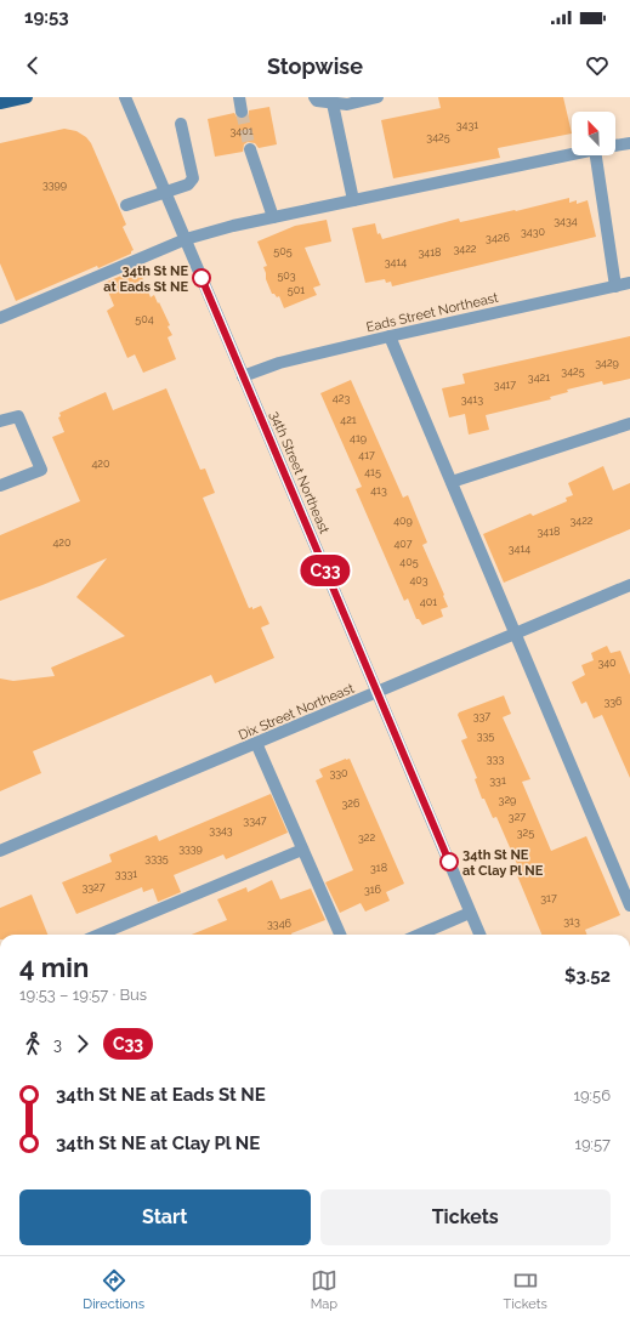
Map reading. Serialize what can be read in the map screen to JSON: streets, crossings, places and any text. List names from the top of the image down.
{
  "streets": {
    "street": ["Eads Street Northeast", "34th Street Northeast", "Dix Street Northeast"]
  },
  "crossings": [
    ["Eads Street Northeast", "34th Street Northeast"],
    ["34th Street Northeast", "Dix Street Northeast"]
  ],
  "places": ["34th St NE at Eads St NE", "34th St NE at Clay Pl NE"],
  "lines": ["bus line C33"],
  "house_numbers": [
    "3431",
    "3401",
    "3425",
    "3399",
    "3434",
    "3430",
    "3426",
    "3422",
    "505",
    "3418",
    "3414",
    "503",
    "501",
    "504",
    "3429",
    "3425",
    "3421",
    "3417",
    "423",
    "3413",
    "421",
    "419",
    "417",
    "420",
    "415",
    "413",
    "409",
    "3422",
    "3418",
    "420",
    "407",
    "3414",
    "405",
    "403",
    "401",
    "340",
    "336",
    "337",
    "335",
    "333",
    "330",
    "331",
    "329",
    "326",
    "327",
    "3347",
    "3343",
    "325",
    "322",
    "3339",
    "3335",
    "318",
    "3331",
    "3327",
    "316",
    "317",
    "313",
    "3346"
  ],
  "north": "top left",
  "page": {
    "status": "19:53",
    "header": "Stopwise",
    "on_map": "C33",
    "heading": ["4 min", "19:53 – 19:57 · Bus", "$3.52"],
    "legs": ["3", "C33"],
    "list": [
      {
        "name": "34th St NE at Eads St NE",
        "value": "19:56"
      },
      {
        "name": "34th St NE at Clay Pl NE",
        "value": "19:57"
      }
    ],
    "buttons": ["Start", "Tickets"],
    "tabs": ["Directions", "Map", "Tickets"]
  }
}
